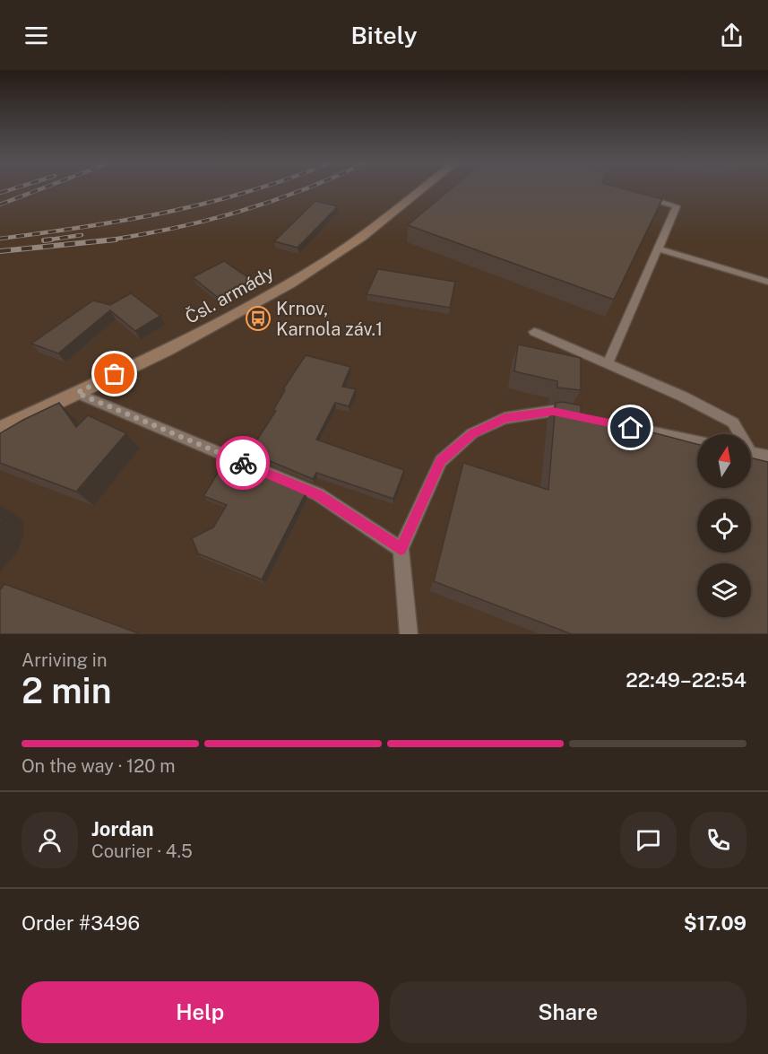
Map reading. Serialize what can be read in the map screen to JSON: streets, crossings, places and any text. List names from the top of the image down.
{
  "streets": {
    "main road": ["Čsl. armády"]
  },
  "places": {
    "bus stop": ["Krnov, Karnola záv.1"]
  },
  "north": "top",
  "page": {
    "header": "Bitely",
    "heading": ["2 min", "Arriving in", "22:49–22:54"],
    "panel": [
      "Jordan",
      "Courier · 4.5",
      "Order #3496",
      "$17.09"
    ],
    "bar": "On the way · 120 m",
    "buttons": ["Help", "Share"]
  }
}
